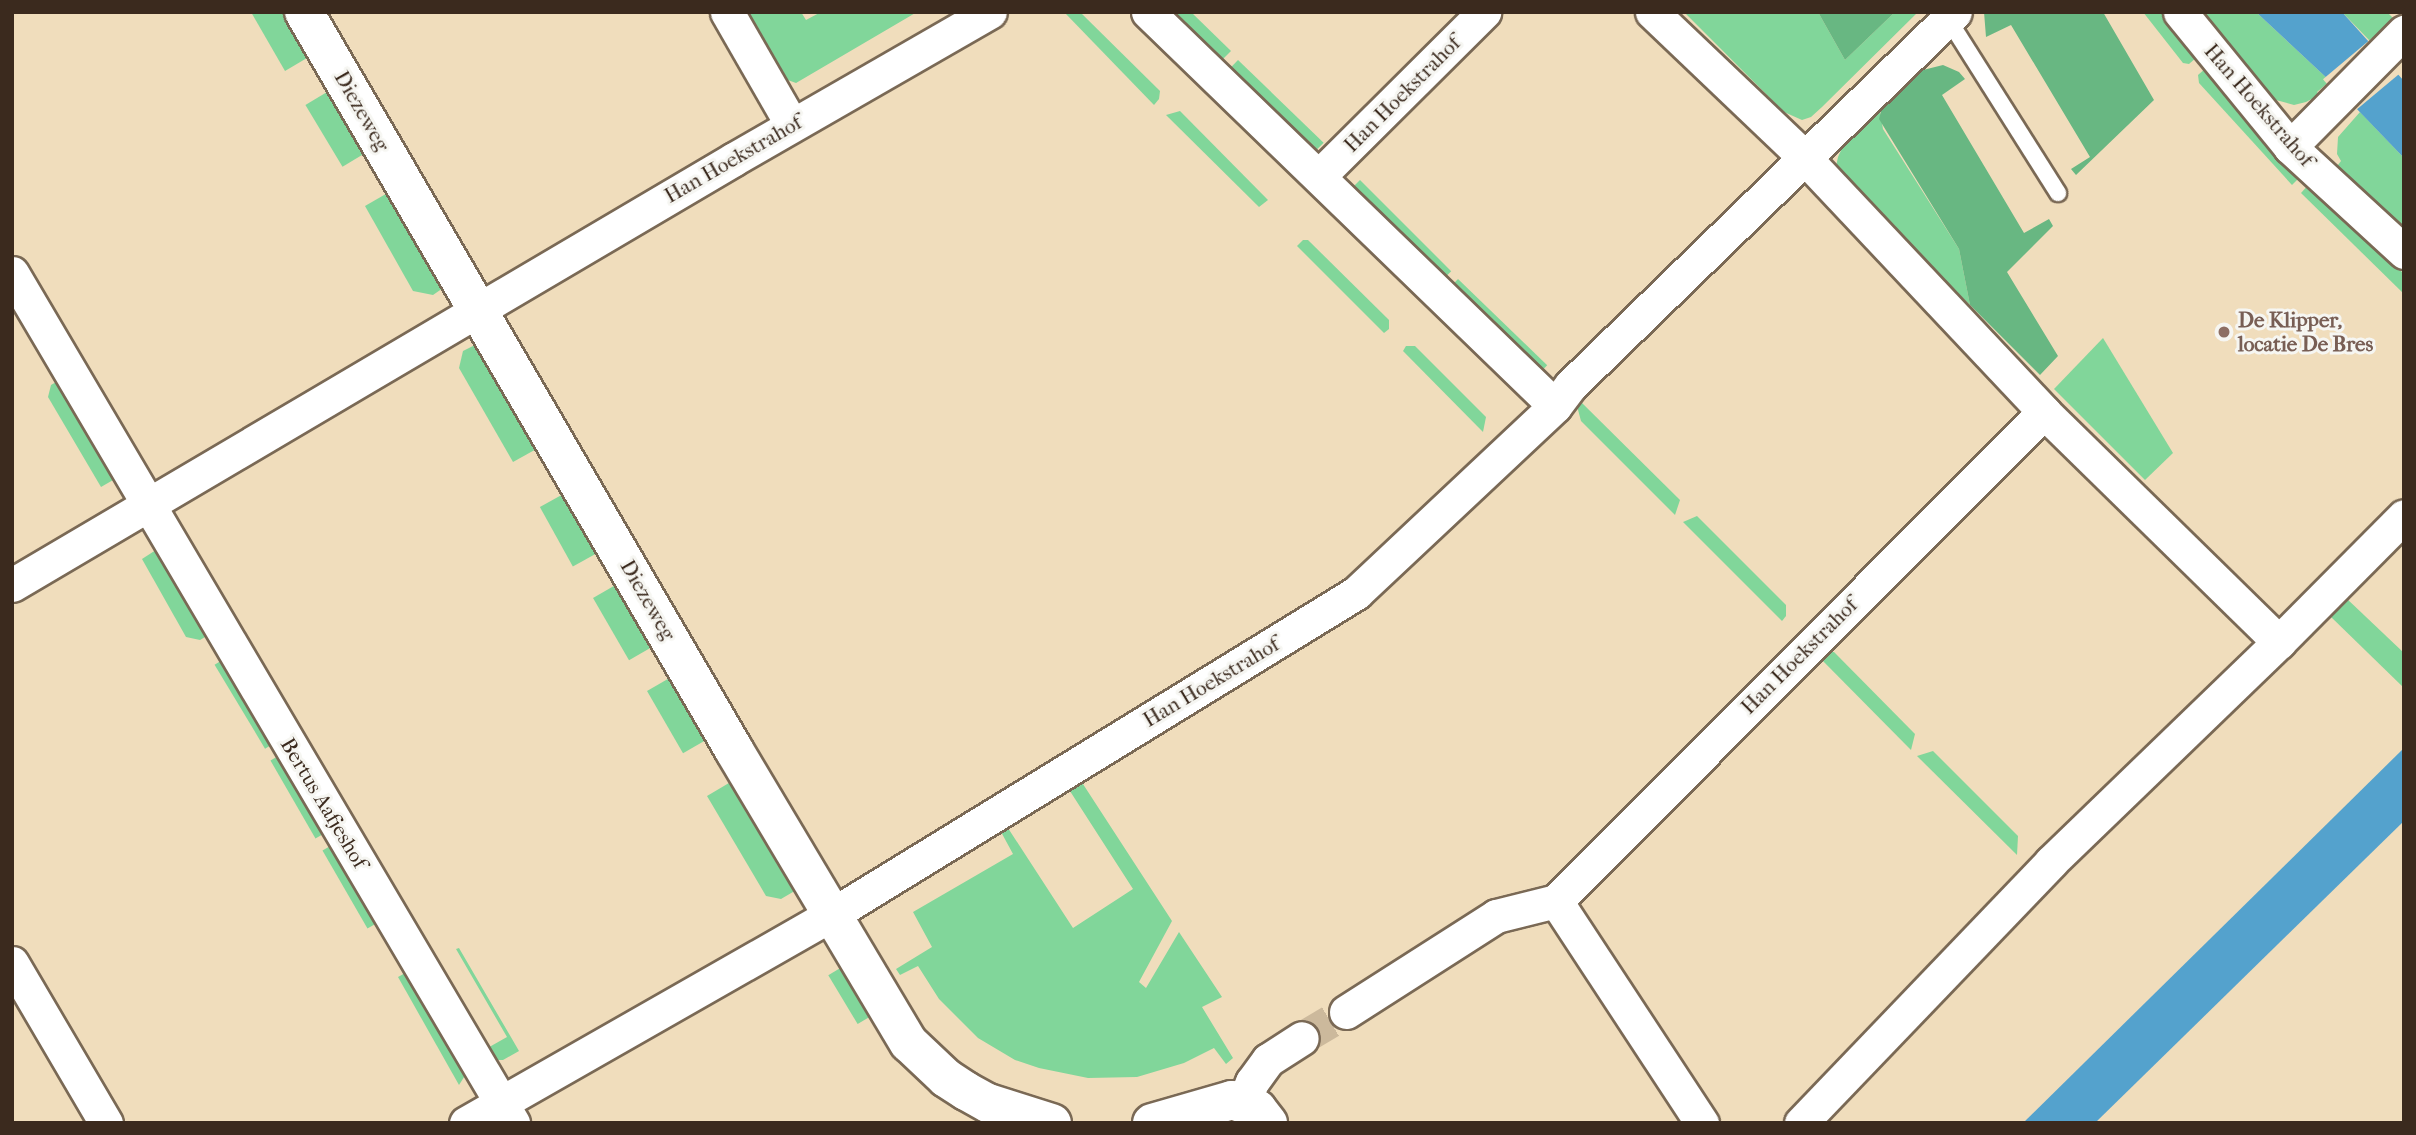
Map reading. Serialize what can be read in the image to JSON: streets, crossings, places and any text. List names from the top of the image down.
{
  "streets": {
    "street": ["Han Hoekstrahof", "Diezeweg", "Bertus Aafjeshof"]
  },
  "crossings": [
    ["Han Hoekstrahof", "Diezeweg"]
  ],
  "places": ["De Klipper, locatie De Bres"]
}
